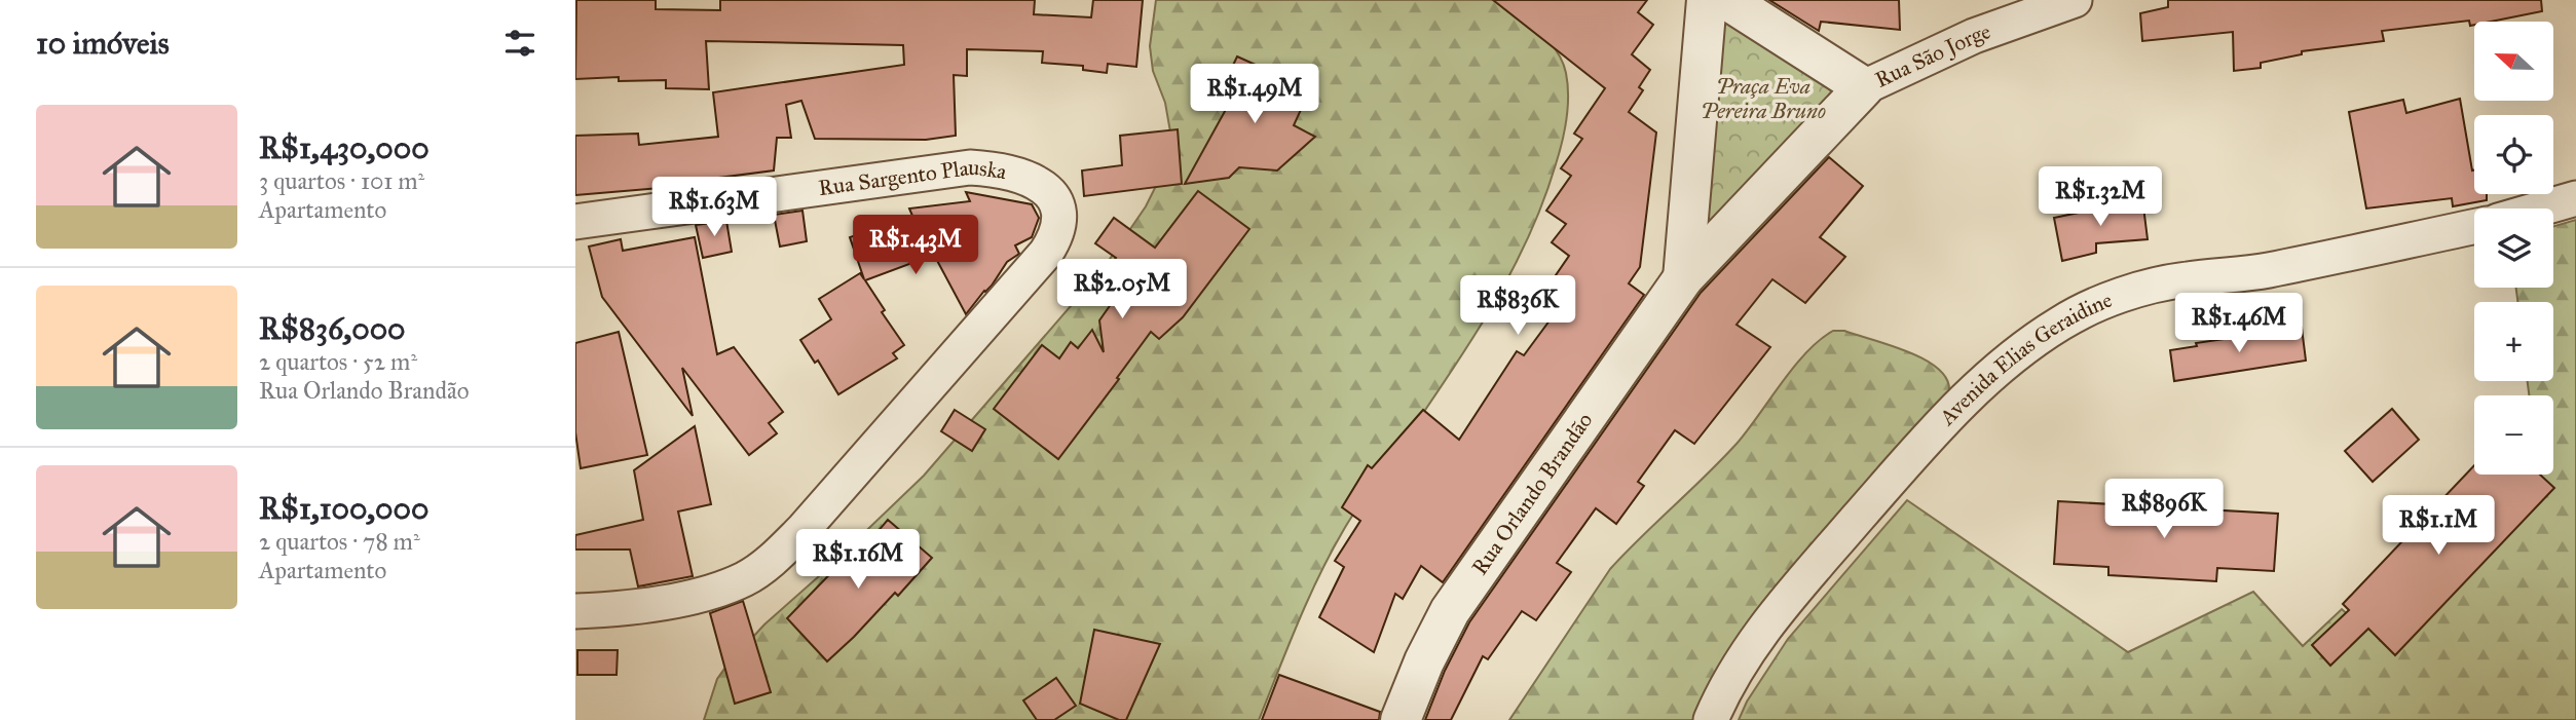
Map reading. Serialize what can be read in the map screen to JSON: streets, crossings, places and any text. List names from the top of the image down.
{
  "streets": {
    "street": [
      "Rua São Jorge",
      "Rua Sargento Plauska",
      "Avenida Elias Geraidine",
      "Rua Orlando Brandão"
    ]
  },
  "crossings": [
    ["Rua São Jorge", "Rua Orlando Brandão"]
  ],
  "parks": ["Praça Eva Pereira Bruno"],
  "north": "left",
  "page": {
    "heading": "10 imóveis",
    "map_buttons": ["+", "−"],
    "price": [
      "R$1.49M",
      "R$1.32M",
      "R$1.63M",
      "R$1.43M",
      "R$2.05M",
      "R$836K",
      "R$1.46M",
      "R$896K",
      "R$1.1M",
      "R$1.16M"
    ],
    "list": [
      {
        "name": "R$1,430,000",
        "note": "3 quartos · 101 m² · Apartamento"
      },
      {
        "name": "R$836,000",
        "note": "2 quartos · 52 m² · Rua Orlando Brandão"
      },
      {
        "name": "R$1,100,000",
        "note": "2 quartos · 78 m² · Apartamento"
      }
    ]
  }
}
